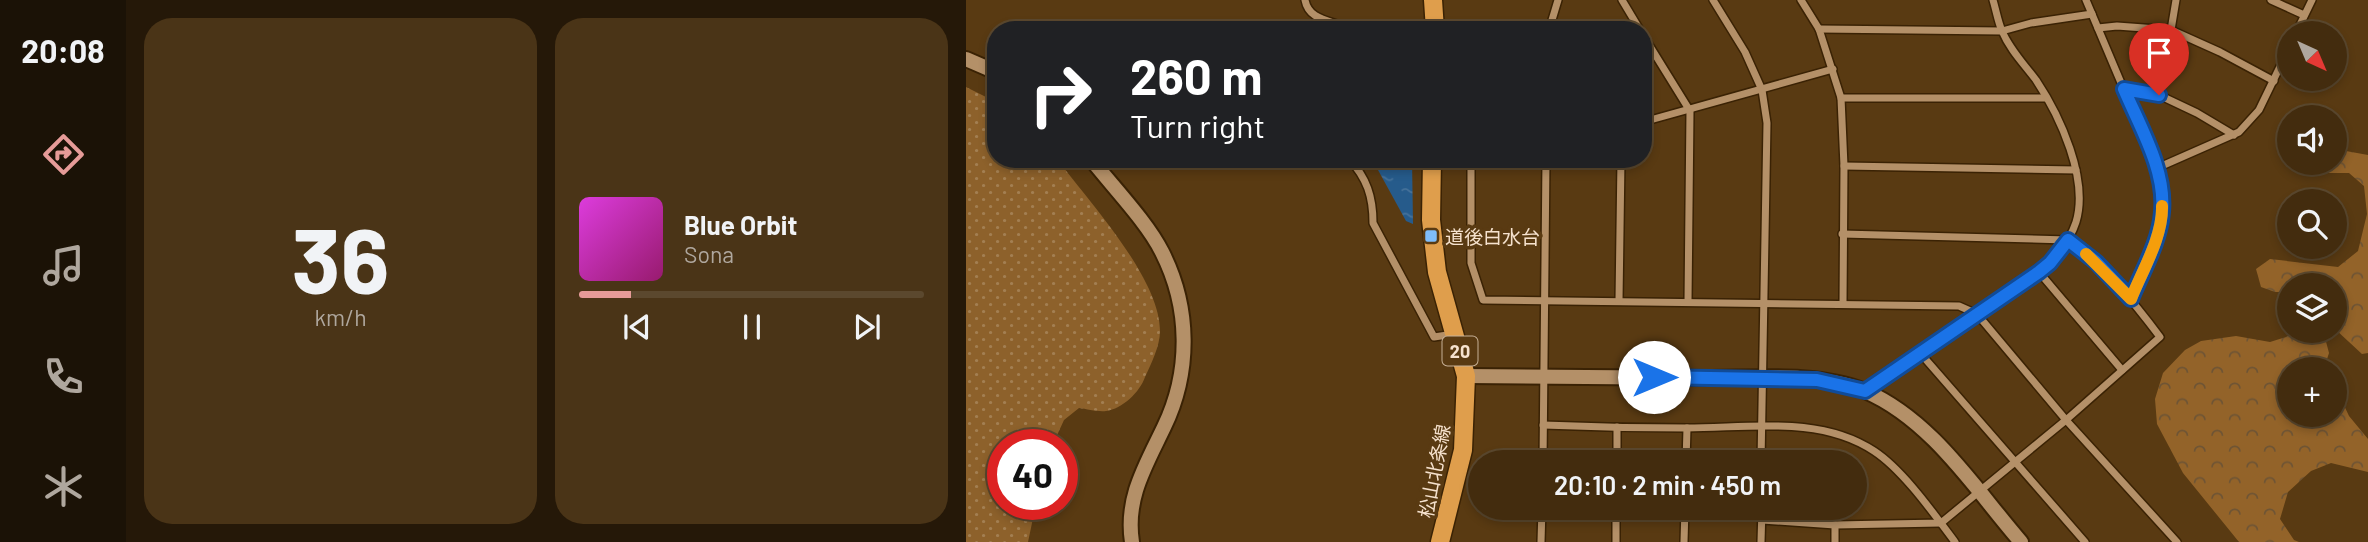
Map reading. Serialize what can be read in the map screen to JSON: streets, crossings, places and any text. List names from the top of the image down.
{
  "streets": {
    "main road": ["20", "松山北条線"]
  },
  "places": {
    "transit": ["道後白水台"]
  },
  "north": "bottom right",
  "page": {
    "tabs": "20:08",
    "tile": ["36", "km/h"],
    "map_buttons": "+",
    "turn": ["260 m", "Turn right"],
    "song": ["Blue Orbit", "Sona"],
    "limit": "40",
    "trip": "20:10 · 2 min · 450 m"
  }
}
